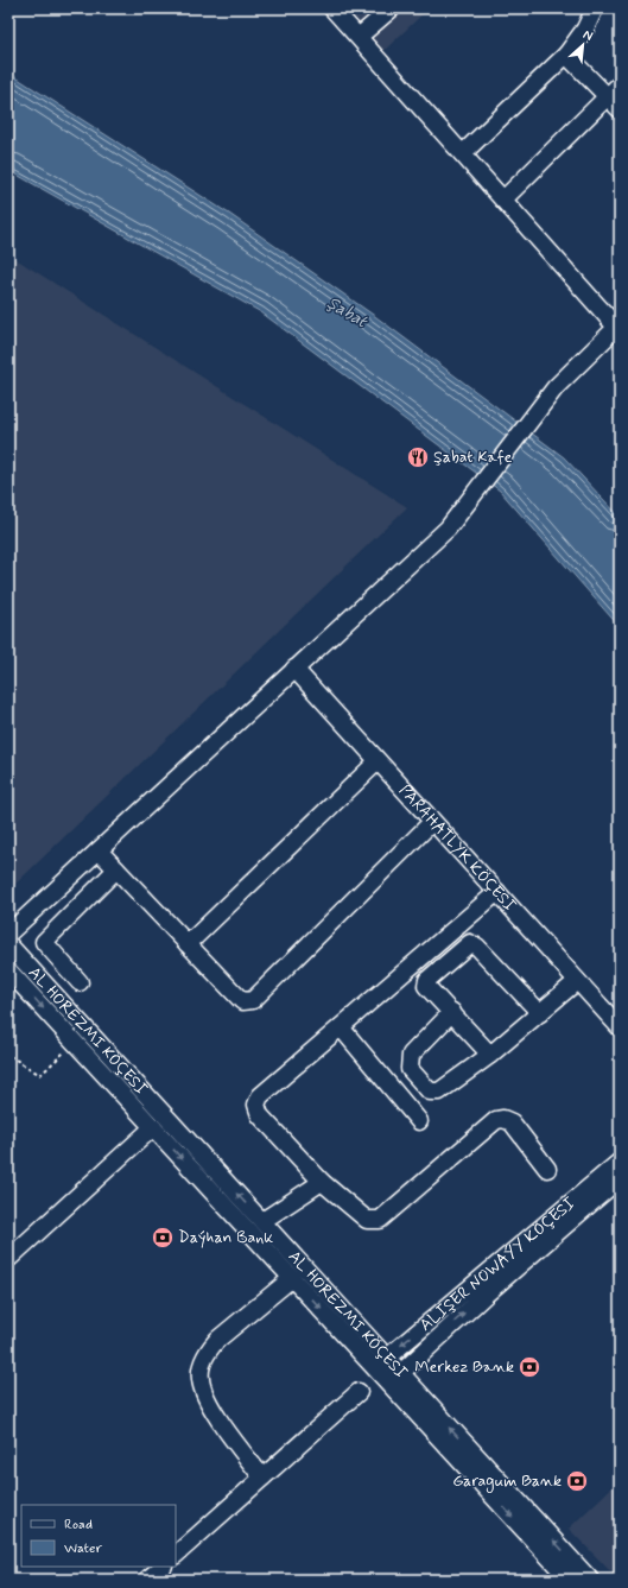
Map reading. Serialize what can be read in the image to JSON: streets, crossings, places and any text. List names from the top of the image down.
{
  "streets": {
    "street": ["PARAHATLYK KÖÇESI", "AL HOREZMI KÖÇESI", "ALIŞER NOWAÝY KÖÇESI"]
  },
  "crossings": [
    ["AL HOREZMI KÖÇESI", "ALIŞER NOWAÝY KÖÇESI"]
  ],
  "water": ["Şabat"],
  "places": {
    "restaurant": ["Şabat Kafe"],
    "bank": ["Daýhan Bank", "Merkez Bank", "Garagum Bank"]
  },
  "legend": ["Road", "Water"],
  "north": "top right"
}
